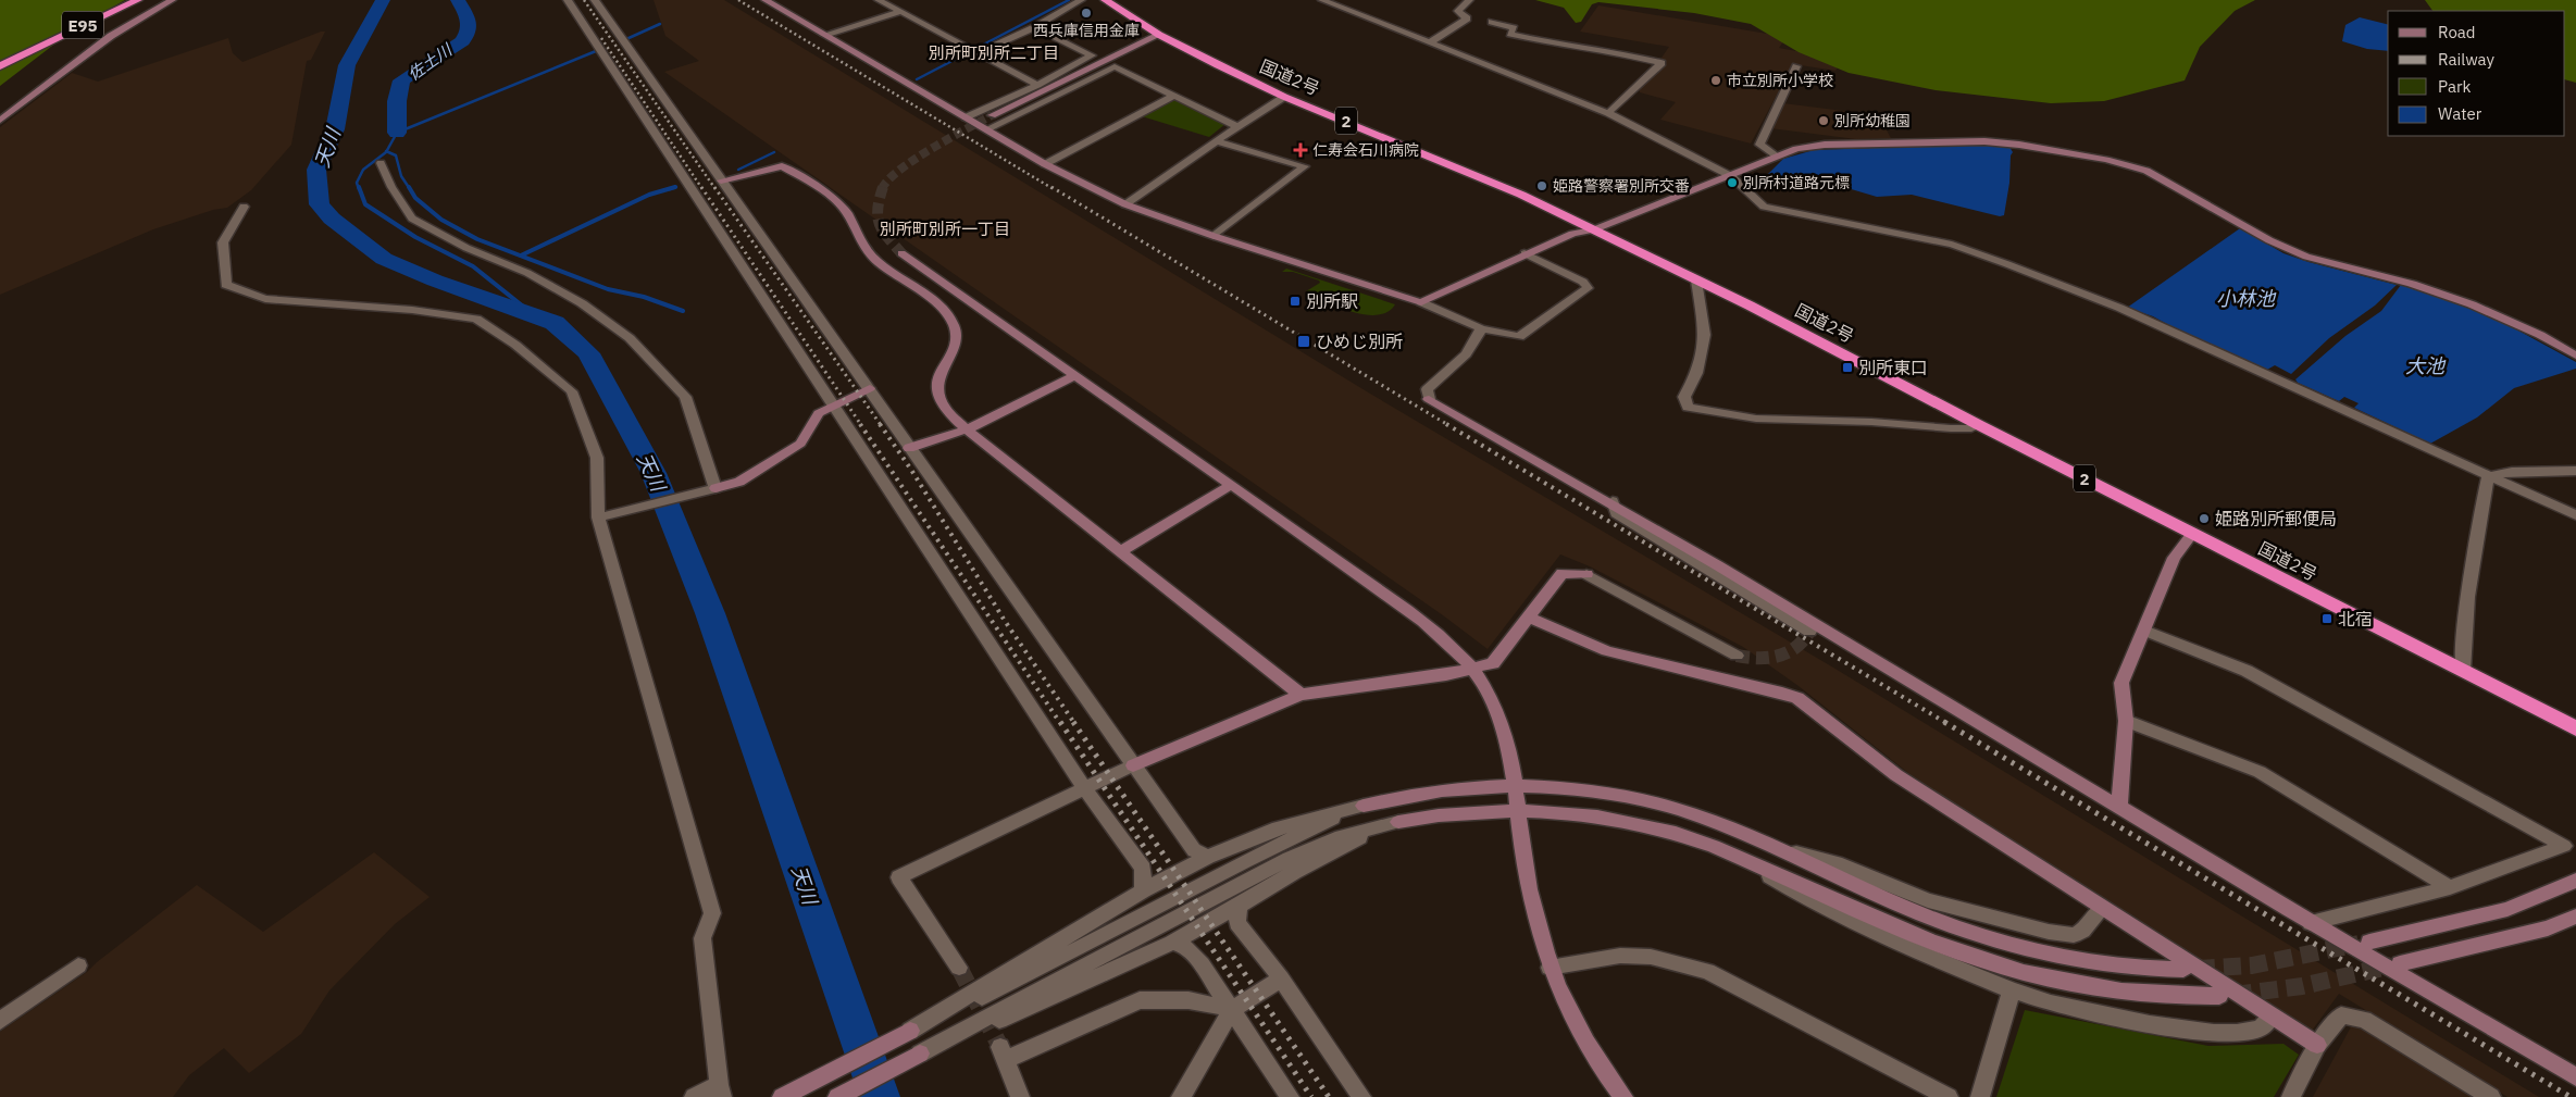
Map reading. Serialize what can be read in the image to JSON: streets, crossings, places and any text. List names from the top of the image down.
{
  "streets": {
    "highway": ["E95", "国道2号", "2"]
  },
  "districts": ["別所町別所二丁目", "別所町別所一丁目"],
  "water": [
    "佐土川",
    "天川",
    "小林池",
    "大池"
  ],
  "places": {
    "other": [
      "西兵庫信用金庫",
      "市立別所小学校",
      "別所幼稚園",
      "別所村道路元標",
      "姫路警察署別所交番",
      "姫路別所郵便局"
    ],
    "health": ["仁寿会石川病院"],
    "transit": [
      "別所駅",
      "ひめじ別所",
      "別所東口",
      "北宿"
    ]
  },
  "legend": [
    "Road",
    "Railway",
    "Park",
    "Water"
  ]
}
